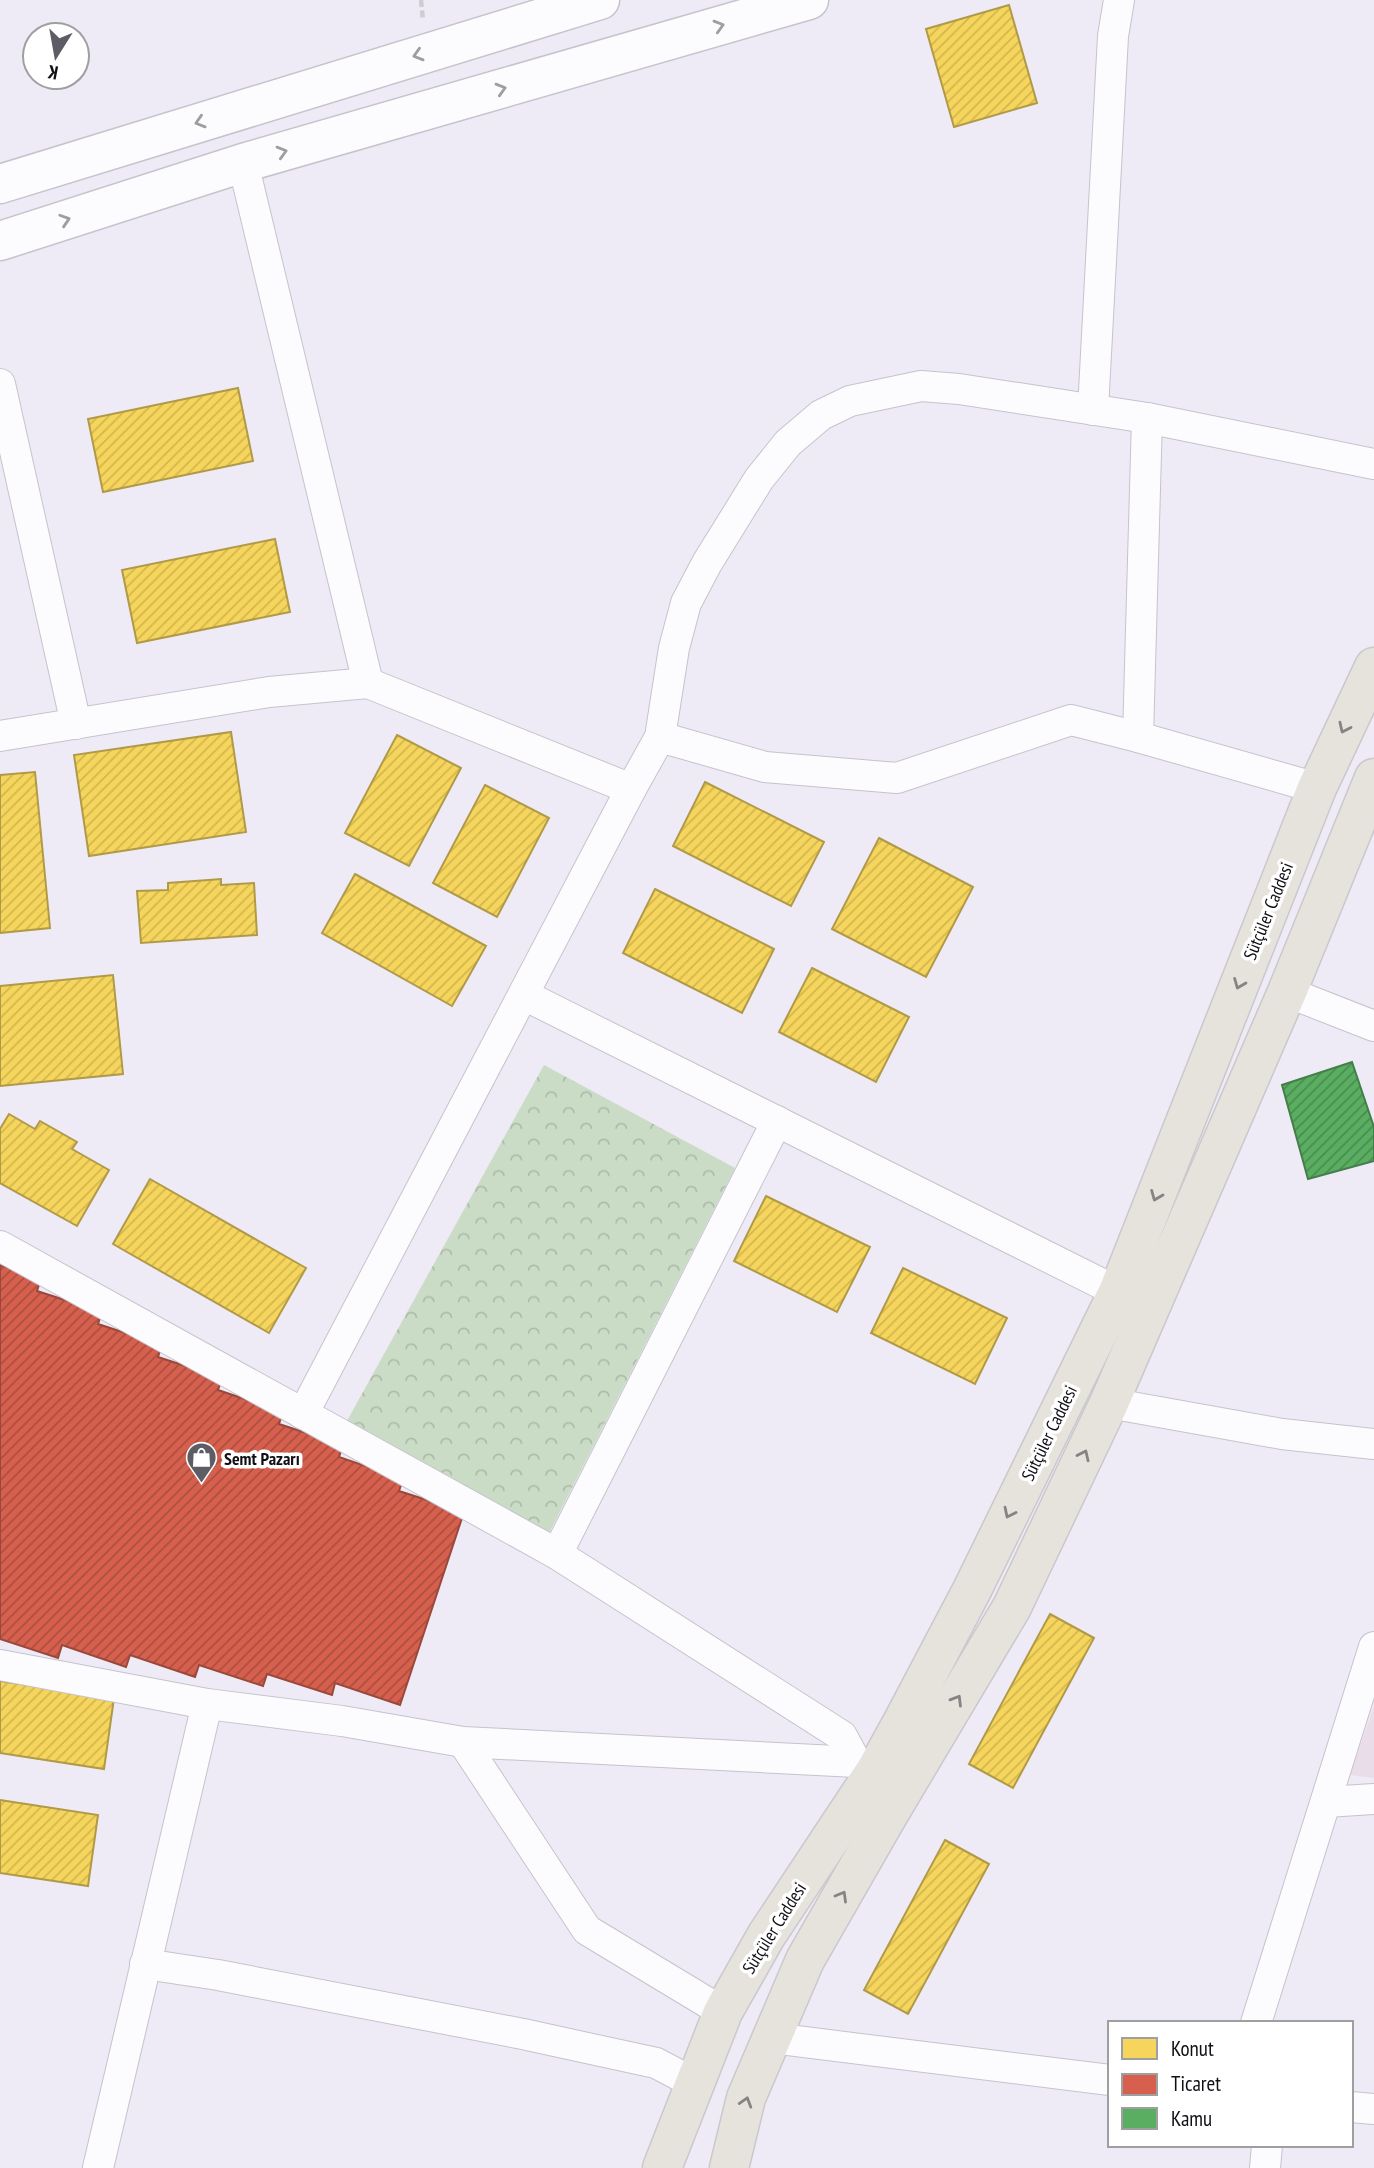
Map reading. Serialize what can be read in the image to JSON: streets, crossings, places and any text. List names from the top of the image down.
{
  "streets": {
    "main road": ["Sütçüler Caddesi"]
  },
  "places": {
    "shop": ["Semt Pazarı"]
  },
  "legend": ["Konut", "Ticaret", "Kamu"],
  "north": "bottom"
}
